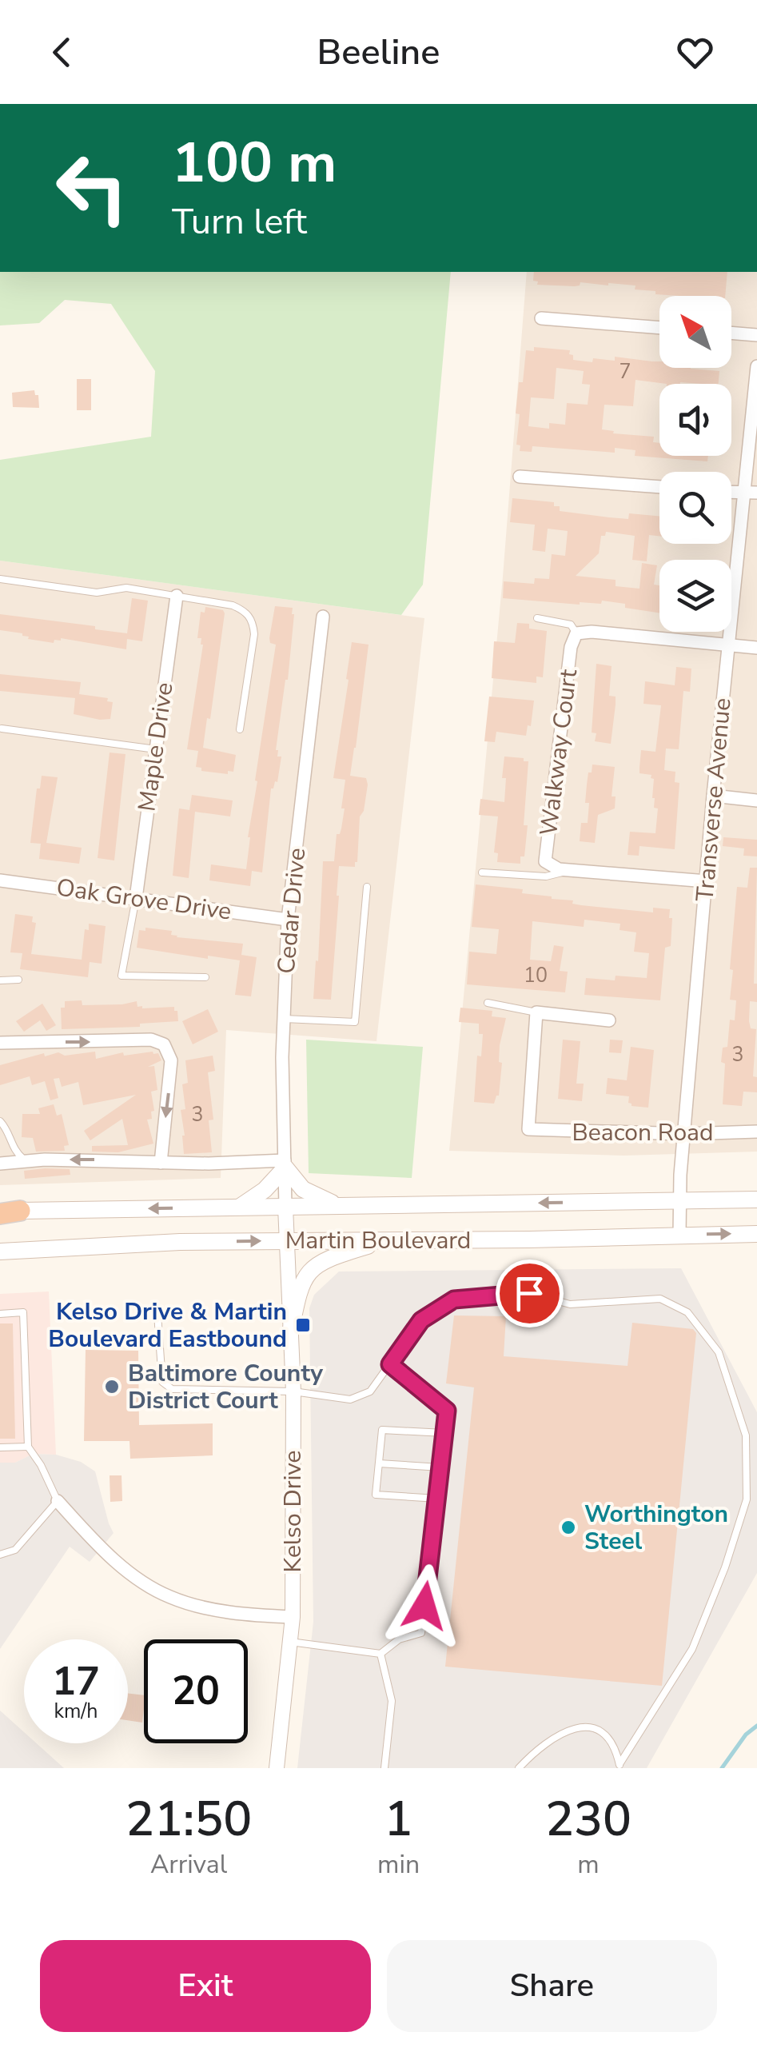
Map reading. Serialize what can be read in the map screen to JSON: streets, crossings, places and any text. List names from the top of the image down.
{
  "streets": {
    "main road": ["Martin Boulevard"],
    "street": [
      "Maple Drive",
      "Walkway Court",
      "Transverse Avenue",
      "Oak Grove Drive",
      "Cedar Drive",
      "Beacon Road",
      "Kelso Drive"
    ]
  },
  "crossings": [
    ["Maple Drive", "Oak Grove Drive"],
    ["Walkway Court", "Transverse Avenue"],
    ["Transverse Avenue", "Beacon Road"],
    ["Transverse Avenue", "Martin Boulevard"],
    ["Oak Grove Drive", "Cedar Drive"],
    ["Cedar Drive", "Martin Boulevard"],
    ["Cedar Drive", "Kelso Drive"],
    ["Martin Boulevard", "Kelso Drive"]
  ],
  "places": {
    "transit": ["Kelso Drive & Martin Boulevard Eastbound"],
    "other": ["Baltimore County District Court", "Worthington Steel"]
  },
  "house_numbers": [
    "7",
    "10",
    "3",
    "3"
  ],
  "north": "top left",
  "page": {
    "header": "Beeline",
    "turn": ["100 m", "Turn left"],
    "speed": "17 km/h",
    "limit": "20",
    "eta": [
      "21:50",
      "Arrival",
      "1",
      "min",
      "230",
      "m"
    ],
    "buttons": ["Exit", "Share"]
  }
}
